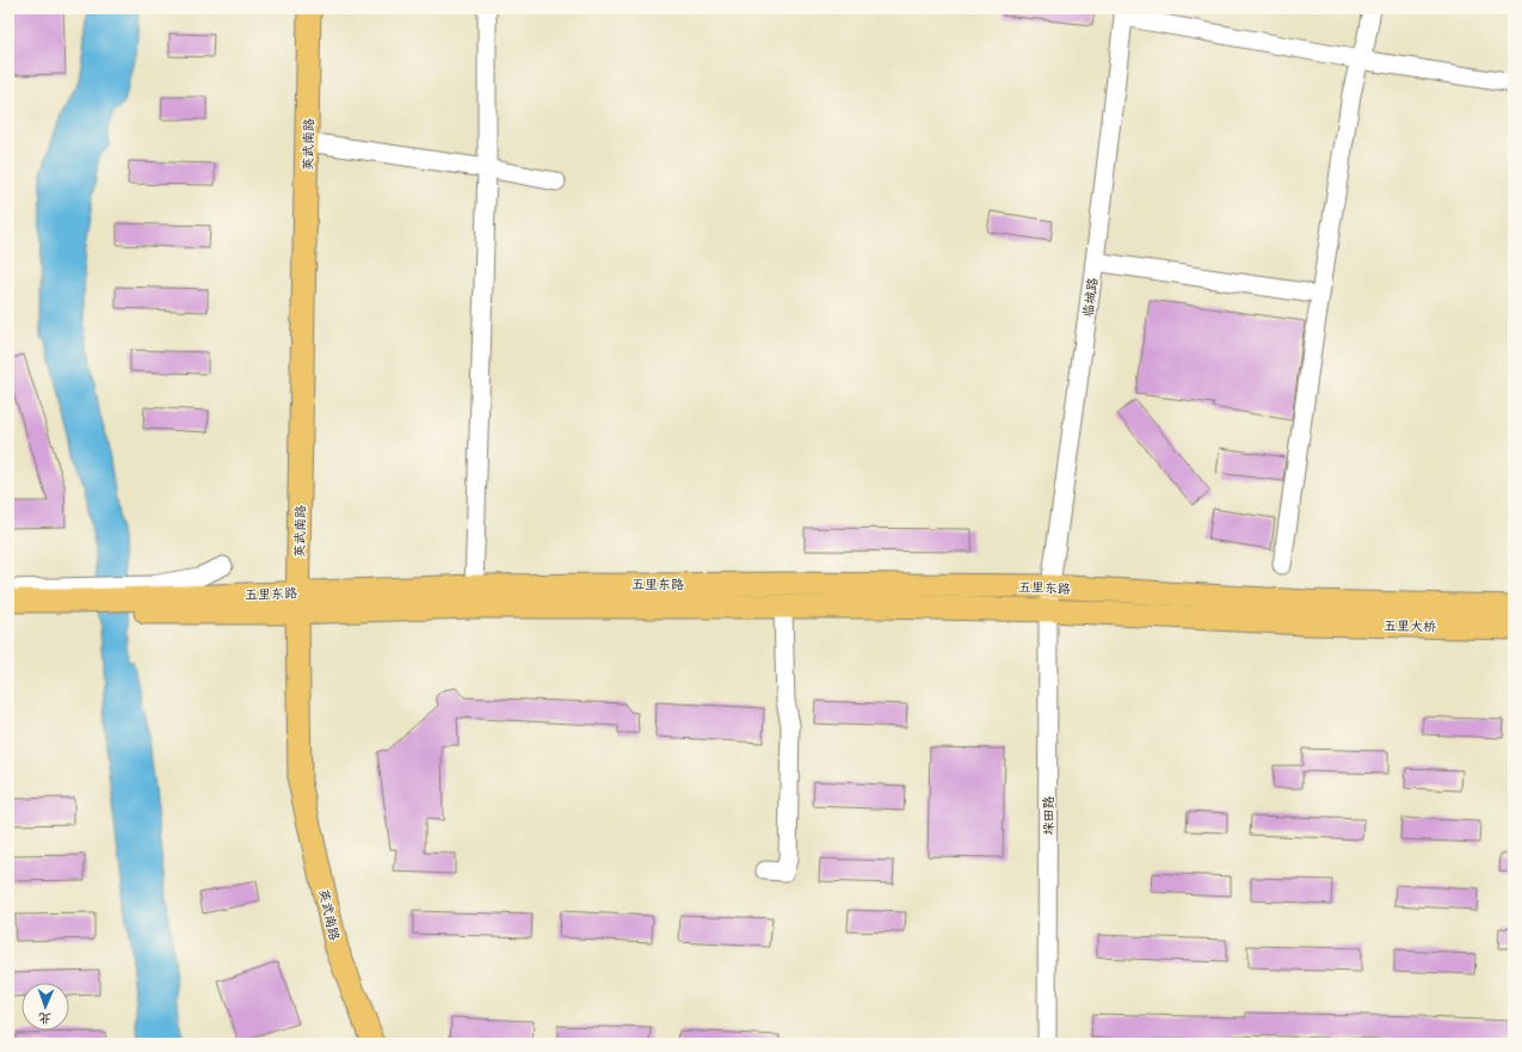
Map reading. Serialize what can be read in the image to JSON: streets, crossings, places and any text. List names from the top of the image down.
{
  "streets": {
    "main road": ["英武南路", "五里东路", "五里大桥"],
    "street": ["临城路", "垛田路"]
  },
  "crossings": [
    ["英武南路", "五里东路"],
    ["临城路", "五里东路"],
    ["临城路", "垛田路"],
    ["五里东路", "五里大桥"],
    ["五里东路", "垛田路"]
  ],
  "north": "bottom"
}
